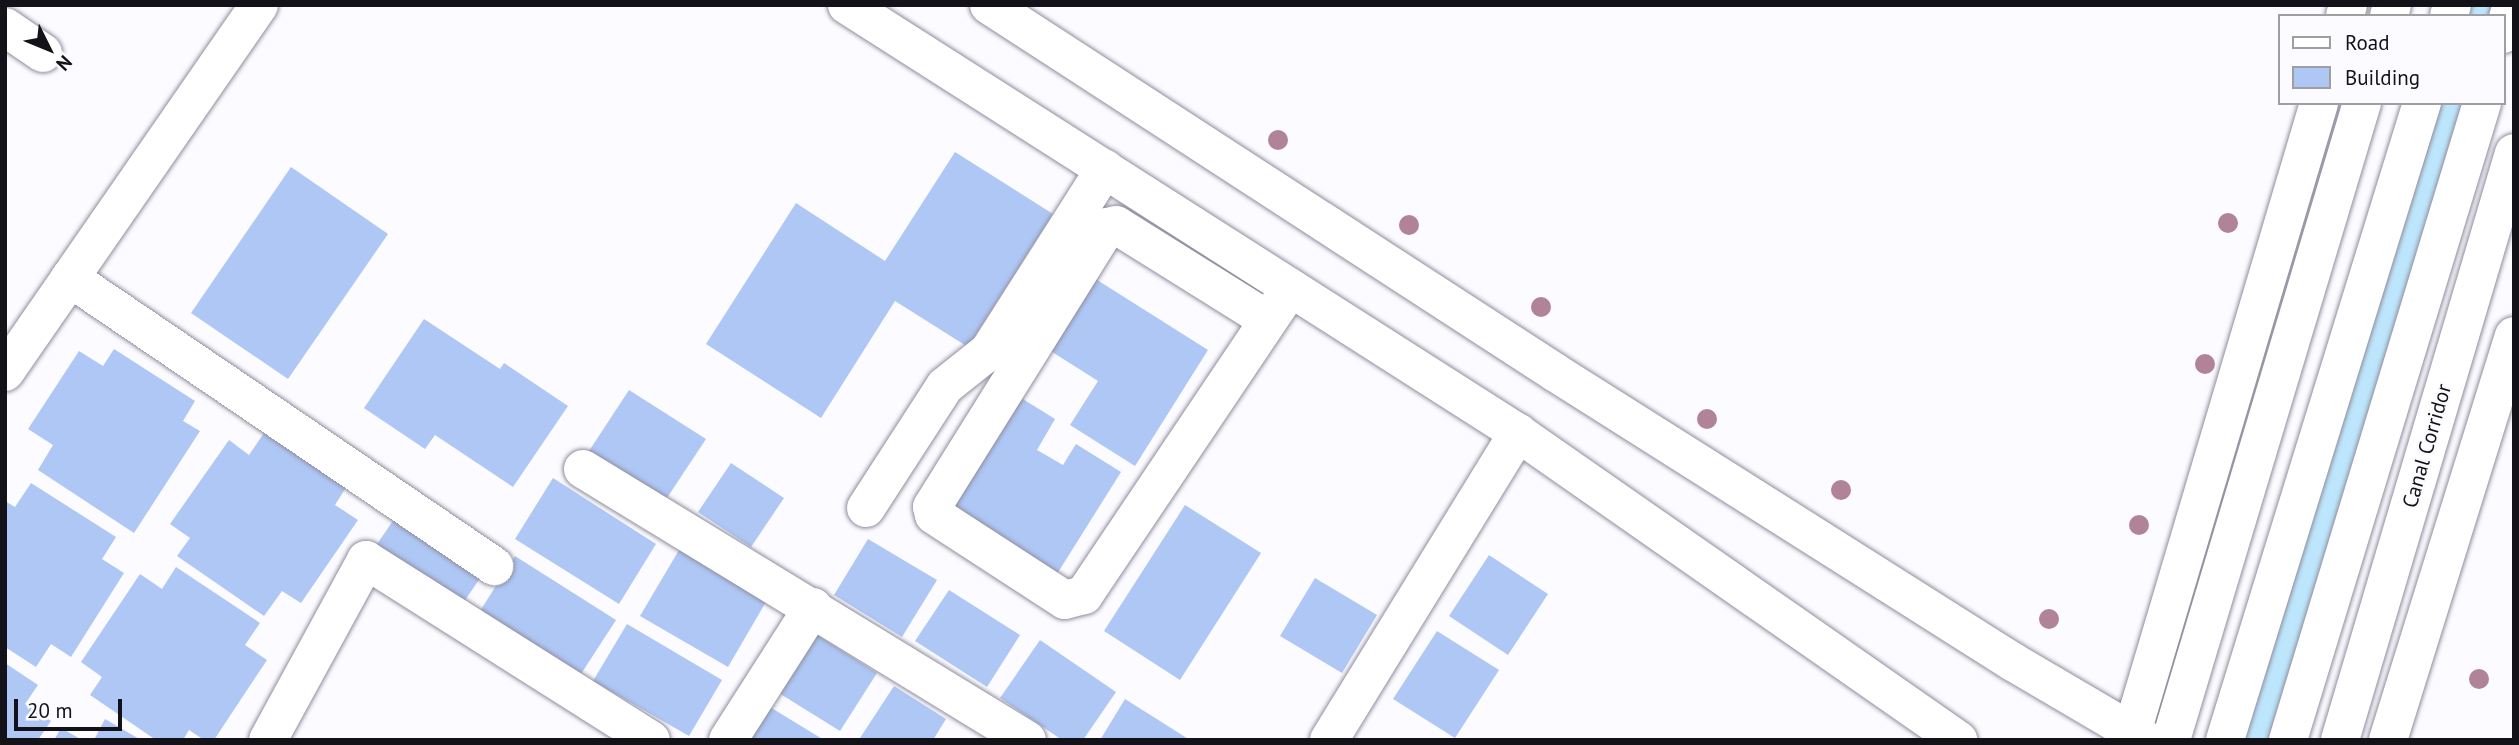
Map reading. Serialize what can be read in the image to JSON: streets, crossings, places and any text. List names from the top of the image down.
{
  "streets": {
    "street": ["Canal Corridor"]
  },
  "legend": ["Road", "Building"],
  "scale_bar": "20 m",
  "north": "bottom right"
}
